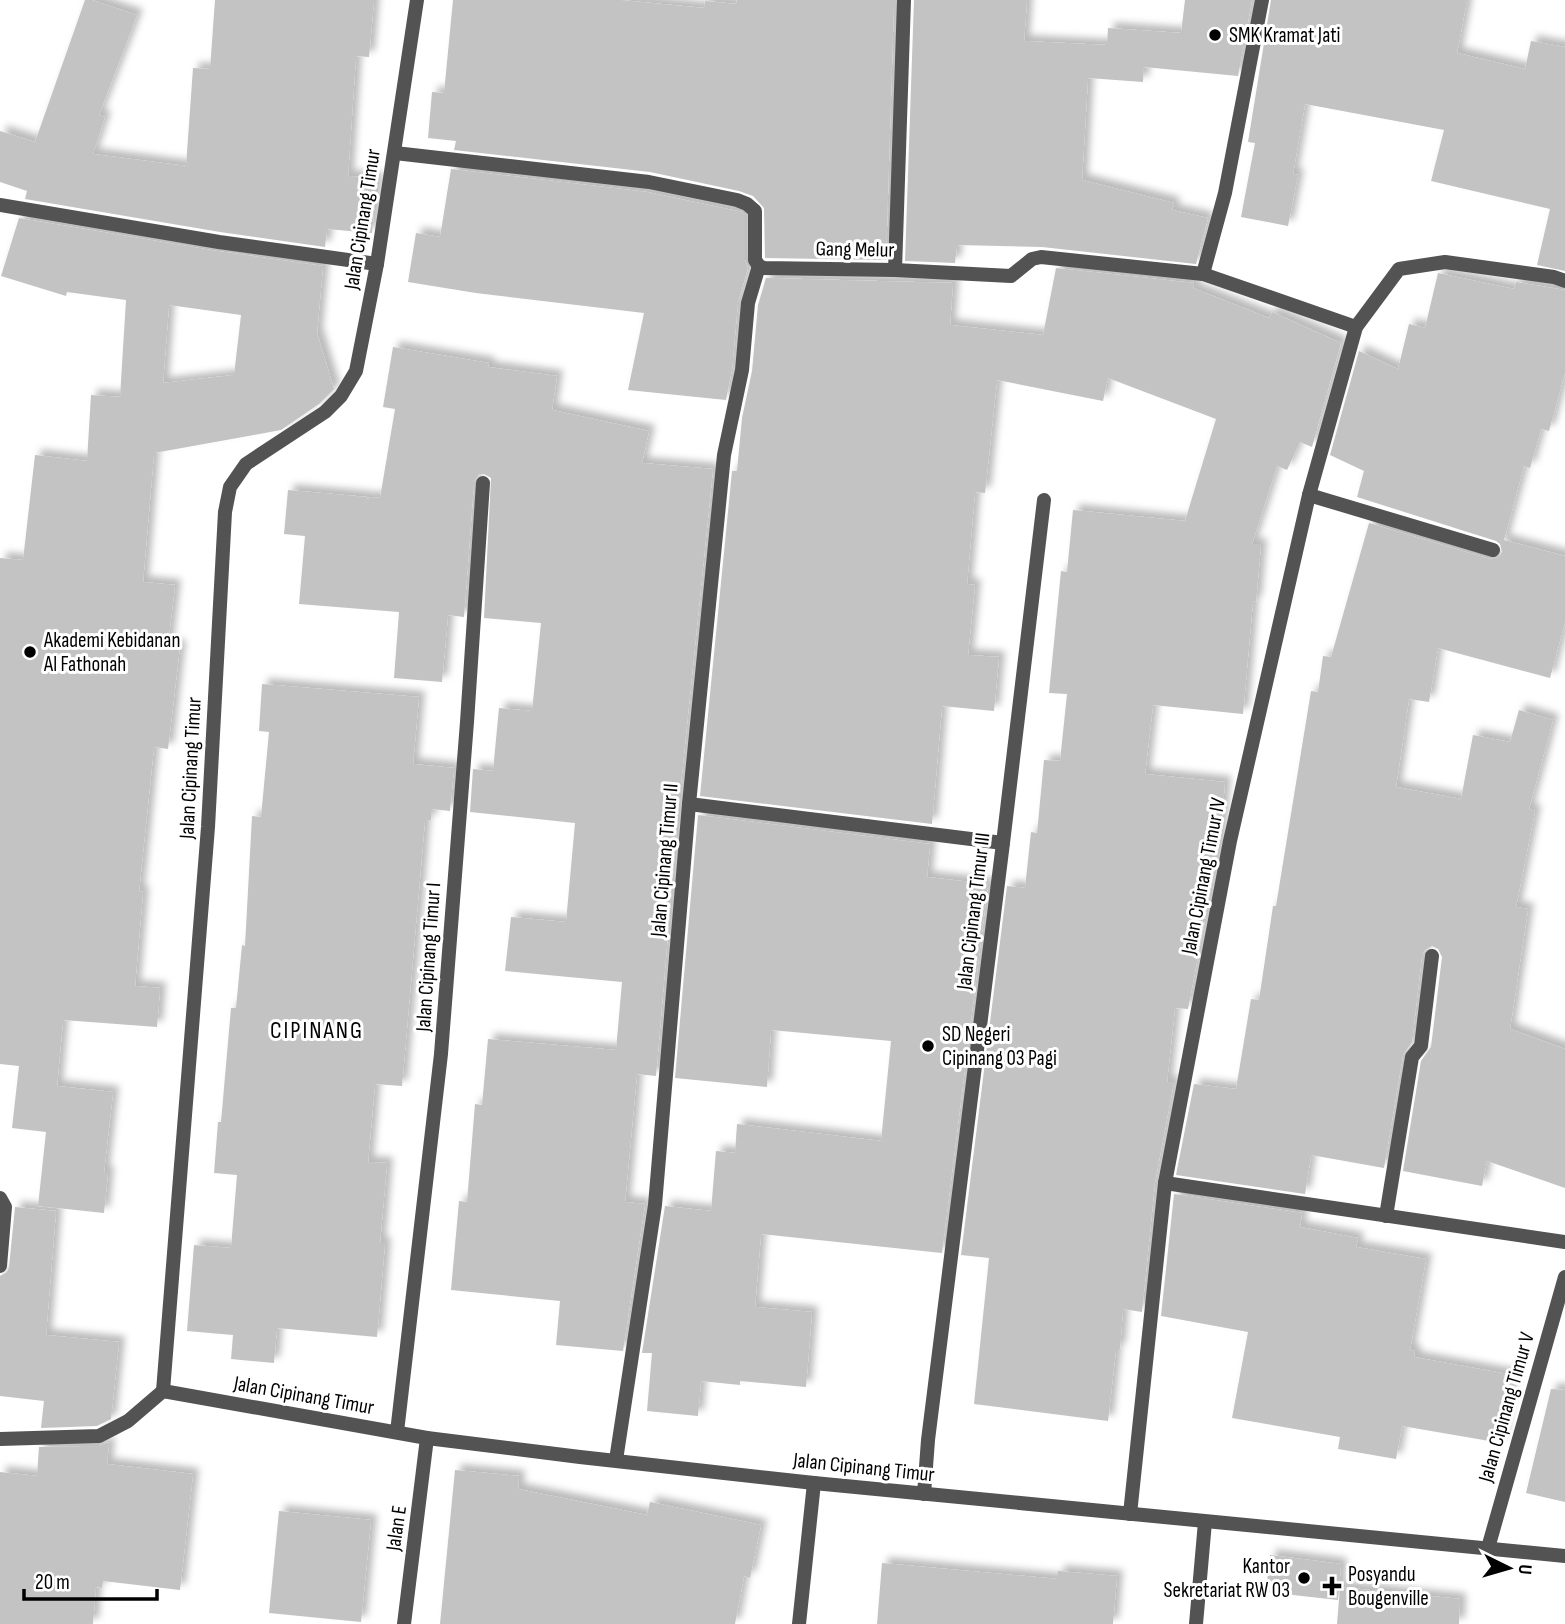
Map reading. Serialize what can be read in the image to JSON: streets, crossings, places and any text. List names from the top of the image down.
{
  "streets": {
    "street": [
      "Jalan Cipinang Timur",
      "Gang Melur",
      "Jalan Cipinang Timur II",
      "Jalan Cipinang Timur IV",
      "Jalan Cipinang Timur III",
      "Jalan Cipinang Timur I",
      "Jalan Cipinang Timur V",
      "Jalan E"
    ]
  },
  "crossings": [
    ["Jalan Cipinang Timur", "Jalan Cipinang Timur II"],
    ["Jalan Cipinang Timur", "Jalan Cipinang Timur IV"],
    ["Jalan Cipinang Timur", "Jalan Cipinang Timur III"],
    ["Jalan Cipinang Timur", "Jalan Cipinang Timur I"],
    ["Jalan Cipinang Timur", "Jalan Cipinang Timur V"],
    ["Jalan Cipinang Timur", "Jalan E"],
    ["Gang Melur", "Jalan Cipinang Timur II"],
    ["Gang Melur", "Jalan Cipinang Timur IV"]
  ],
  "districts": ["CIPINANG"],
  "places": {
    "other": [
      "SMK Kramat Jati",
      "Akademi Kebidanan Al Fathonah",
      "SD Negeri Cipinang 03 Pagi",
      "Kantor Sekretariat RW 03"
    ],
    "health": ["Posyandu Bougenville"]
  },
  "scale_bar": "20 m",
  "north": "right"
}
